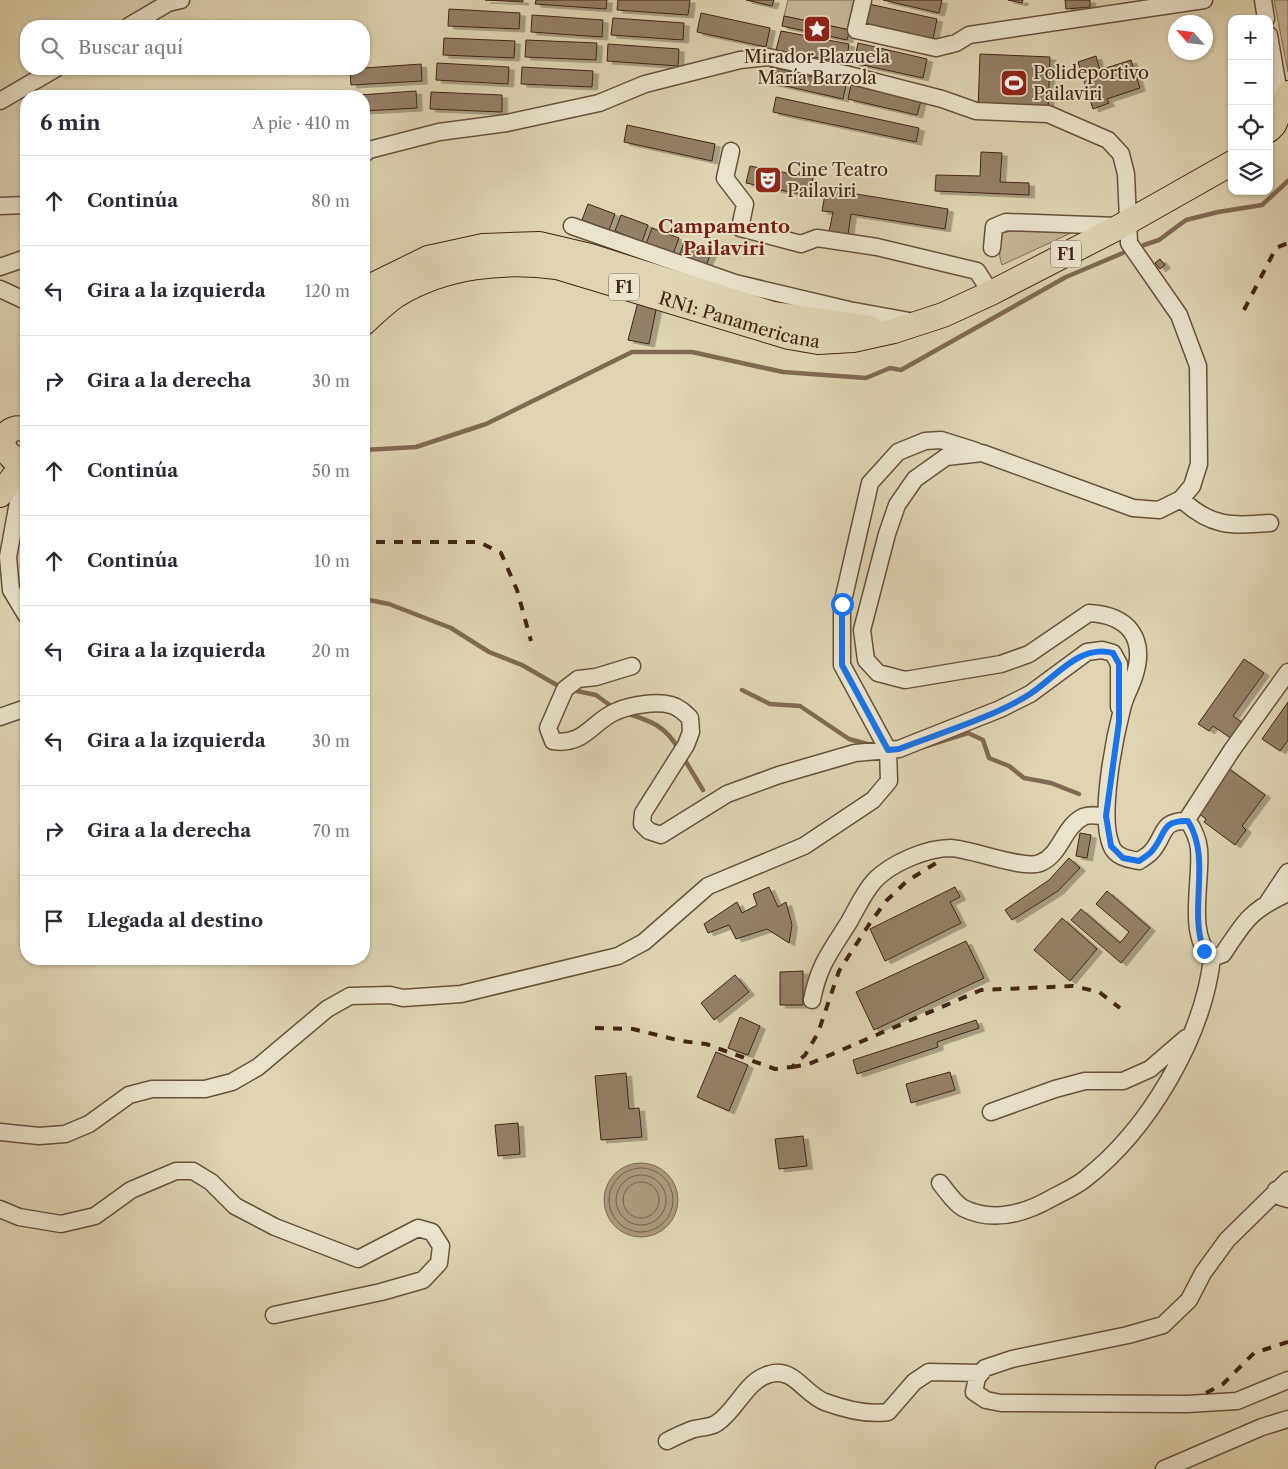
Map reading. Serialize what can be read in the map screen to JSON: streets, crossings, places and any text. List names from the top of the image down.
{
  "streets": {
    "highway": ["F1", "RN1: Panamericana"]
  },
  "districts": ["Campamento Pailaviri"],
  "places": {
    "place": ["Mirador Plazuela María Barzola"],
    "sports": ["Polideportivo Pailaviri"],
    "theatre": ["Cine Teatro Pailaviri"]
  },
  "north": "top left",
  "page": {
    "map_buttons": ["+", "−"],
    "search": "Buscar aquí",
    "heading": ["6 min", "A pie · 410 m"],
    "list": [
      ["Continúa", "80 m"],
      ["Gira a la izquierda", "120 m"],
      ["Gira a la derecha", "30 m"],
      ["Continúa", "50 m"],
      ["Continúa", "10 m"],
      ["Gira a la izquierda", "20 m"],
      ["Gira a la izquierda", "30 m"],
      ["Gira a la derecha", "70 m"],
      "Llegada al destino"
    ]
  }
}
